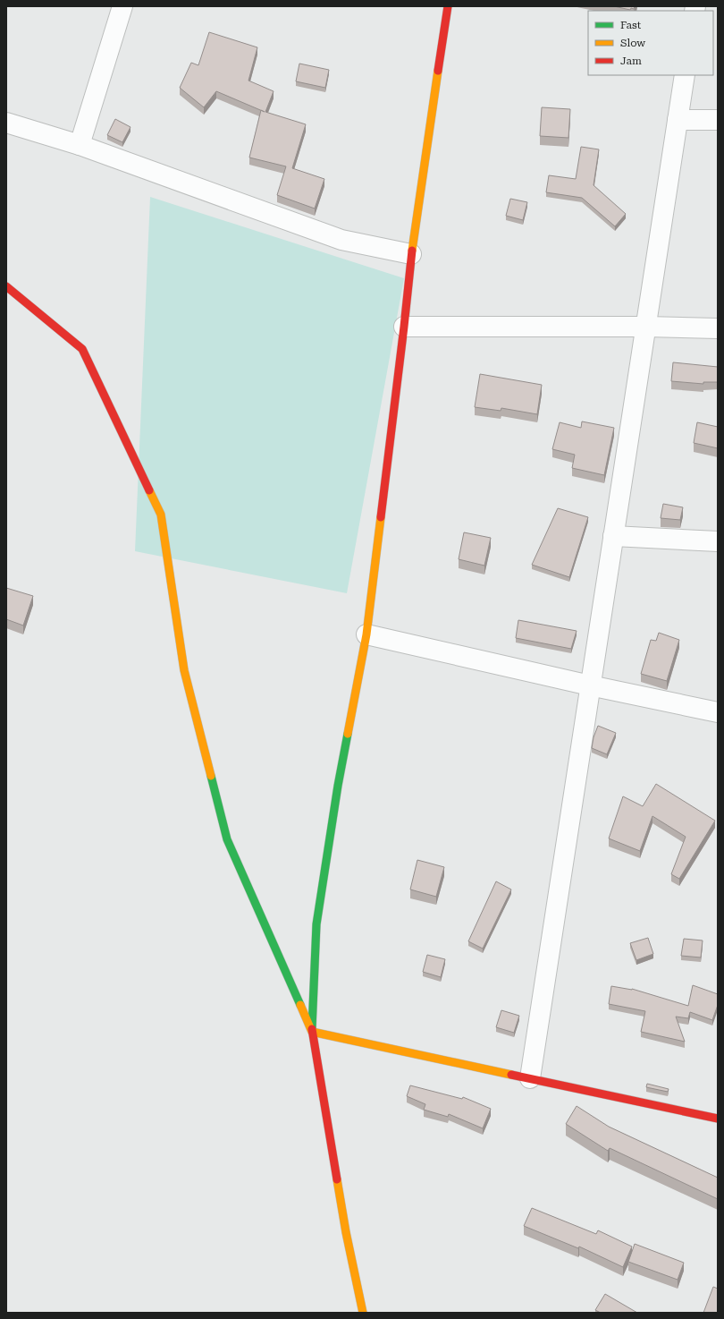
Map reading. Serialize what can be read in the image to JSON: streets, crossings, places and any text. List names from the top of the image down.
{
  "legend": ["Fast", "Slow", "Jam"]
}
